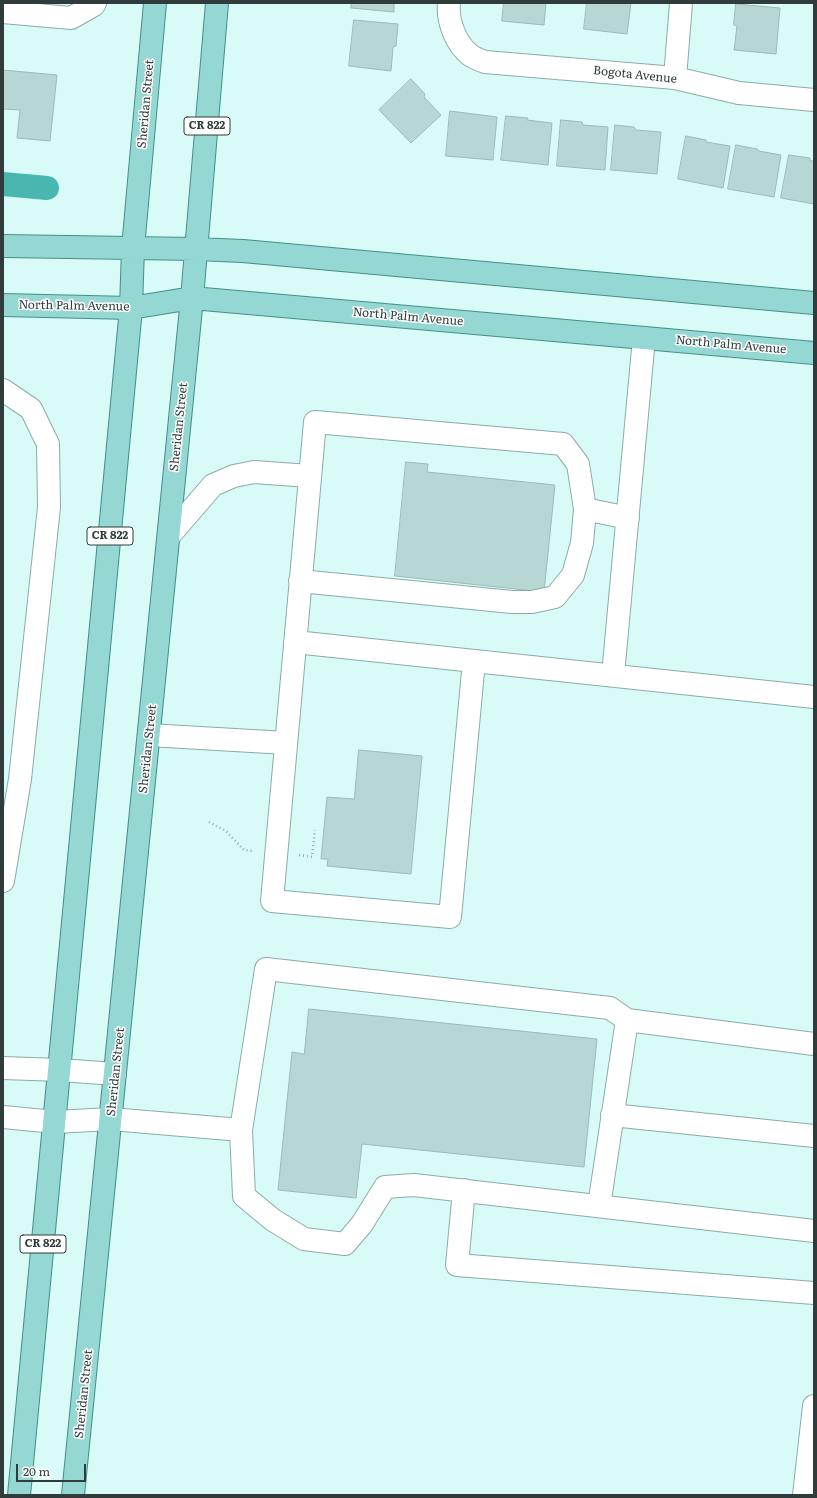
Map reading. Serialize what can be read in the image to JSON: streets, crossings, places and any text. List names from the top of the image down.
{
  "streets": {
    "main road": ["Sheridan Street", "CR 822", "North Palm Avenue"],
    "street": ["Bogota Avenue"]
  },
  "crossings": [
    ["Sheridan Street", "North Palm Avenue"]
  ],
  "scale_bar": "20 m"
}
